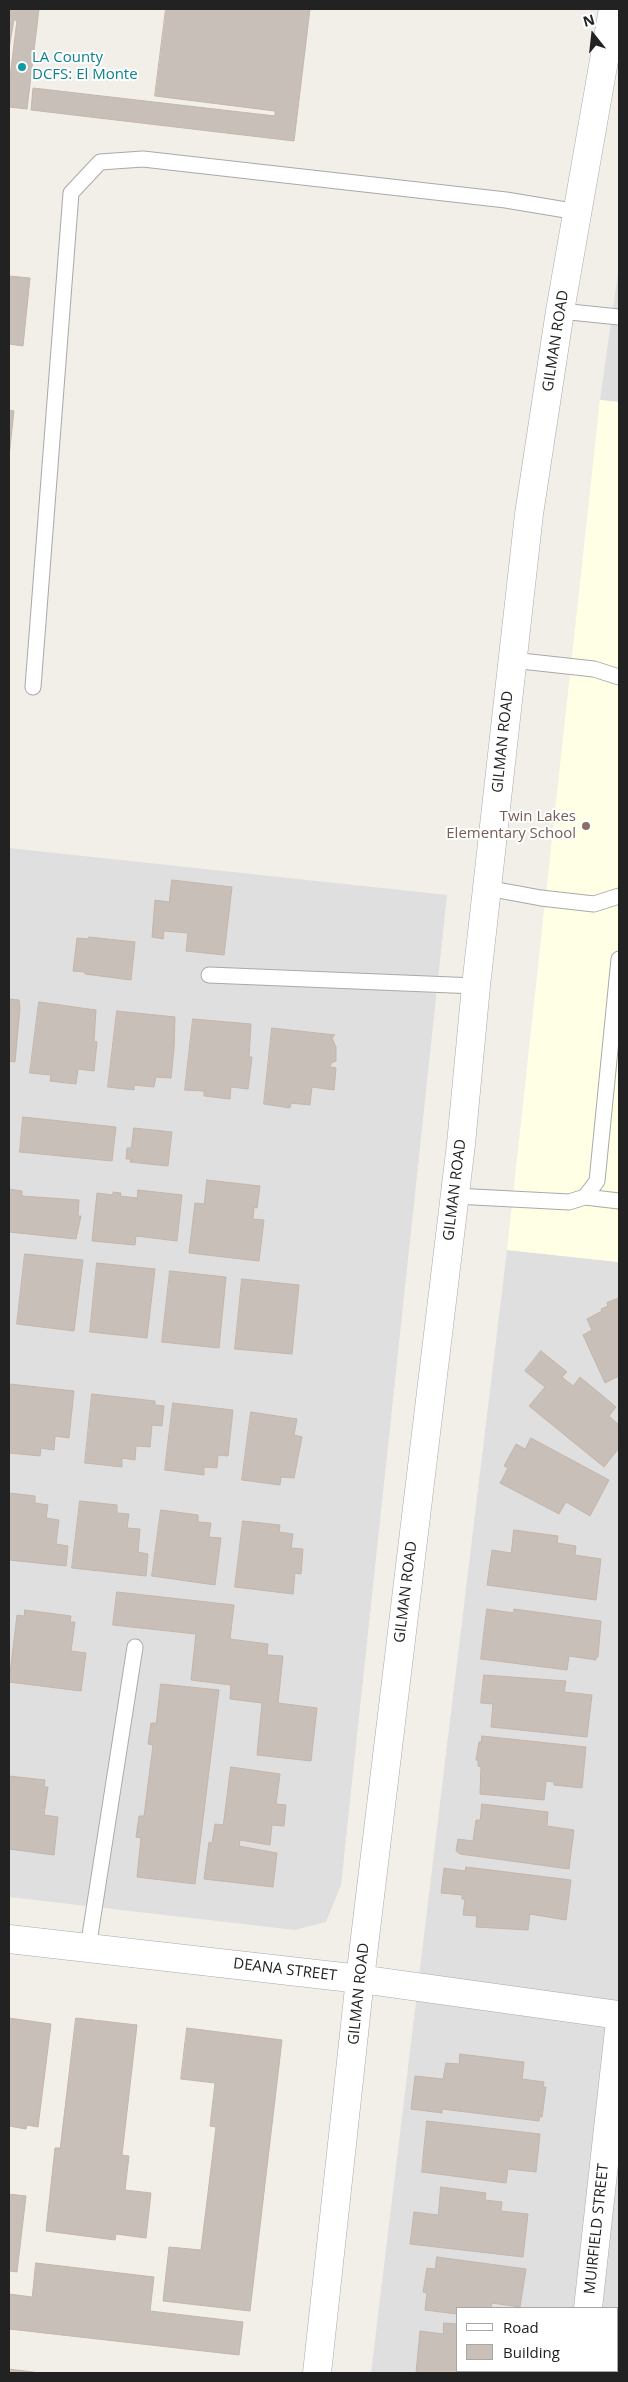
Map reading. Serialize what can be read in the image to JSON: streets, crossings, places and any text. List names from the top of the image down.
{
  "streets": {
    "street": ["GILMAN ROAD", "DEANA STREET", "MUIRFIELD STREET"]
  },
  "crossings": [
    ["GILMAN ROAD", "DEANA STREET"]
  ],
  "places": ["LA County DCFS: El Monte", "Twin Lakes Elementary School"],
  "legend": ["Road", "Building"],
  "north": "top"
}
